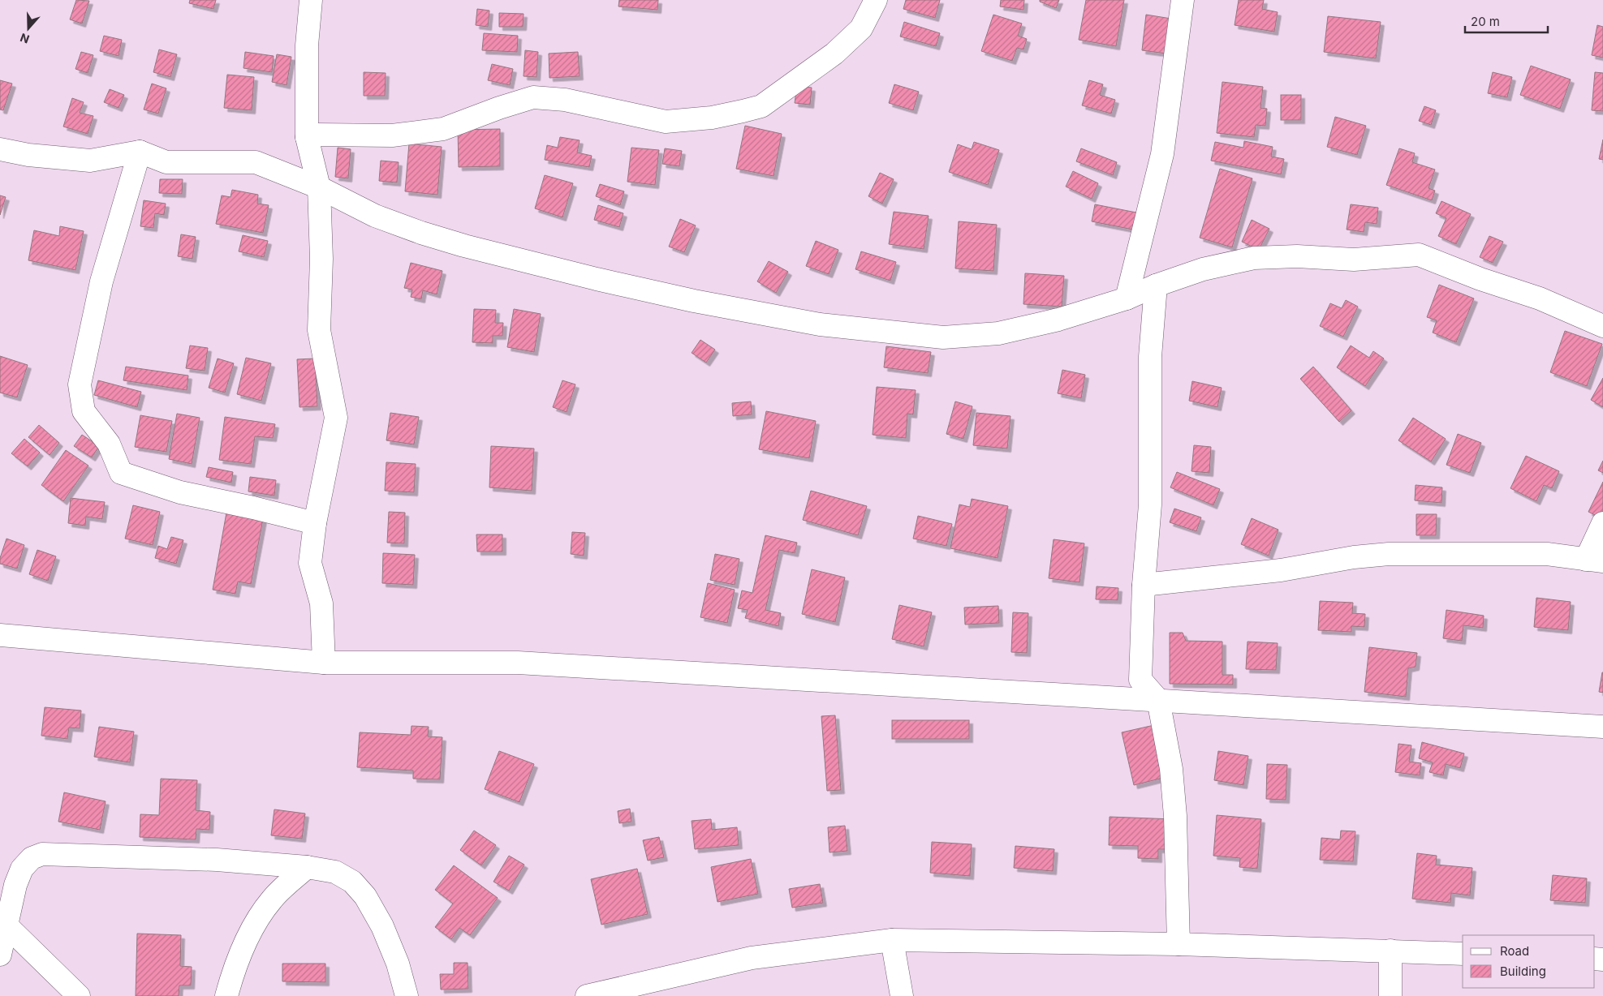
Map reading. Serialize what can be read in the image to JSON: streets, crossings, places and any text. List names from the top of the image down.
{
  "legend": ["Road", "Building"],
  "scale_bar": "20 m",
  "north": "bottom"
}
